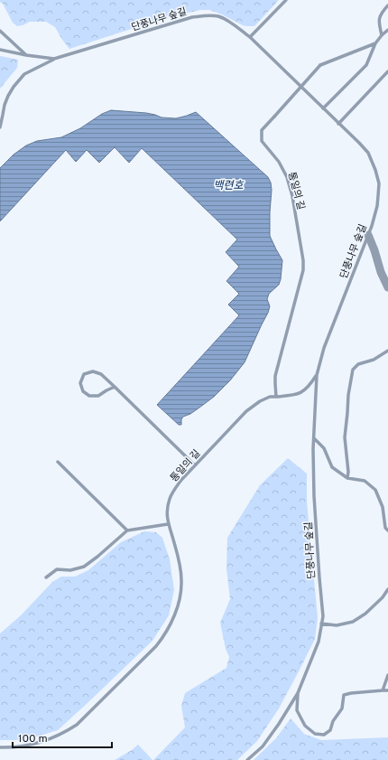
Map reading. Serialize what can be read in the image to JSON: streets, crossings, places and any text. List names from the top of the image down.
{
  "streets": {
    "lane": ["단풍나무 숲길", "통일의 길"]
  },
  "water": ["백련호"],
  "scale_bar": "100 m"
}
